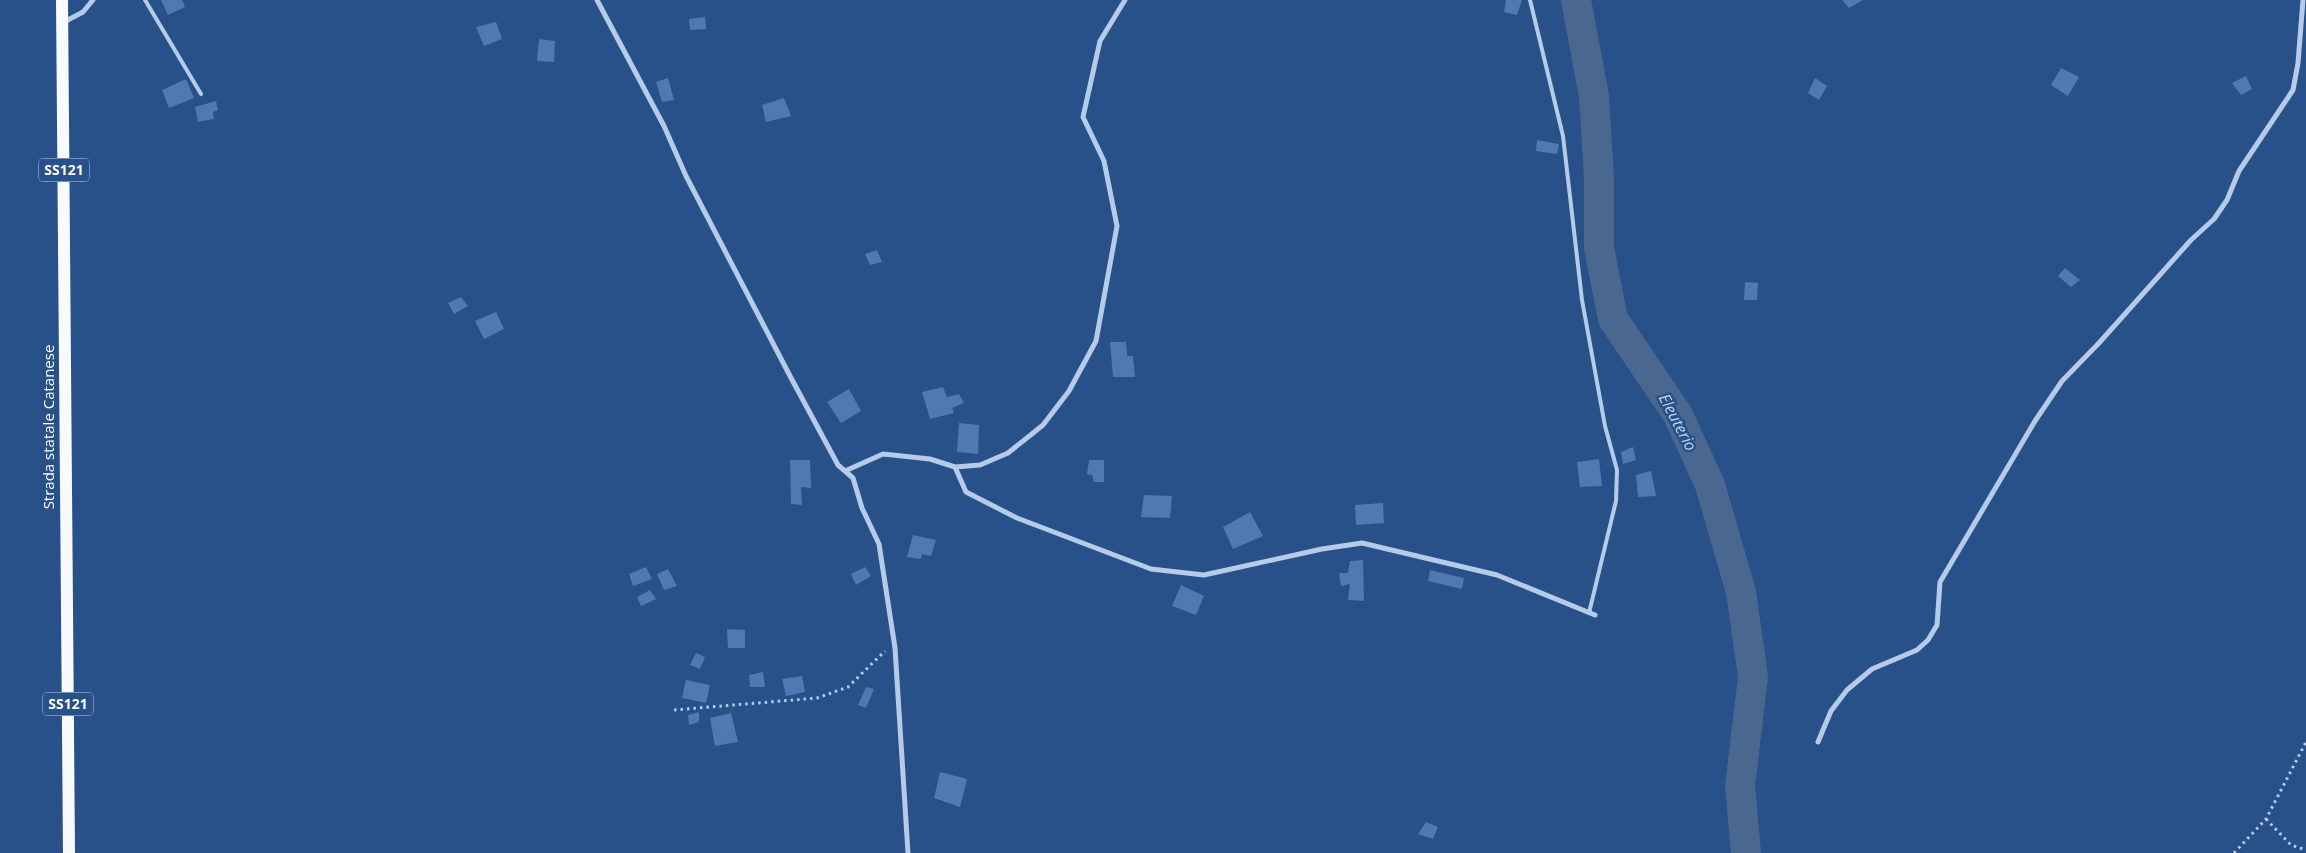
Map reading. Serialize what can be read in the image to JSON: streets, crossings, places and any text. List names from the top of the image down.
{
  "streets": {
    "main road": ["SS121", "Strada statale Catanese"]
  },
  "water": ["Eleuterio"]
}
